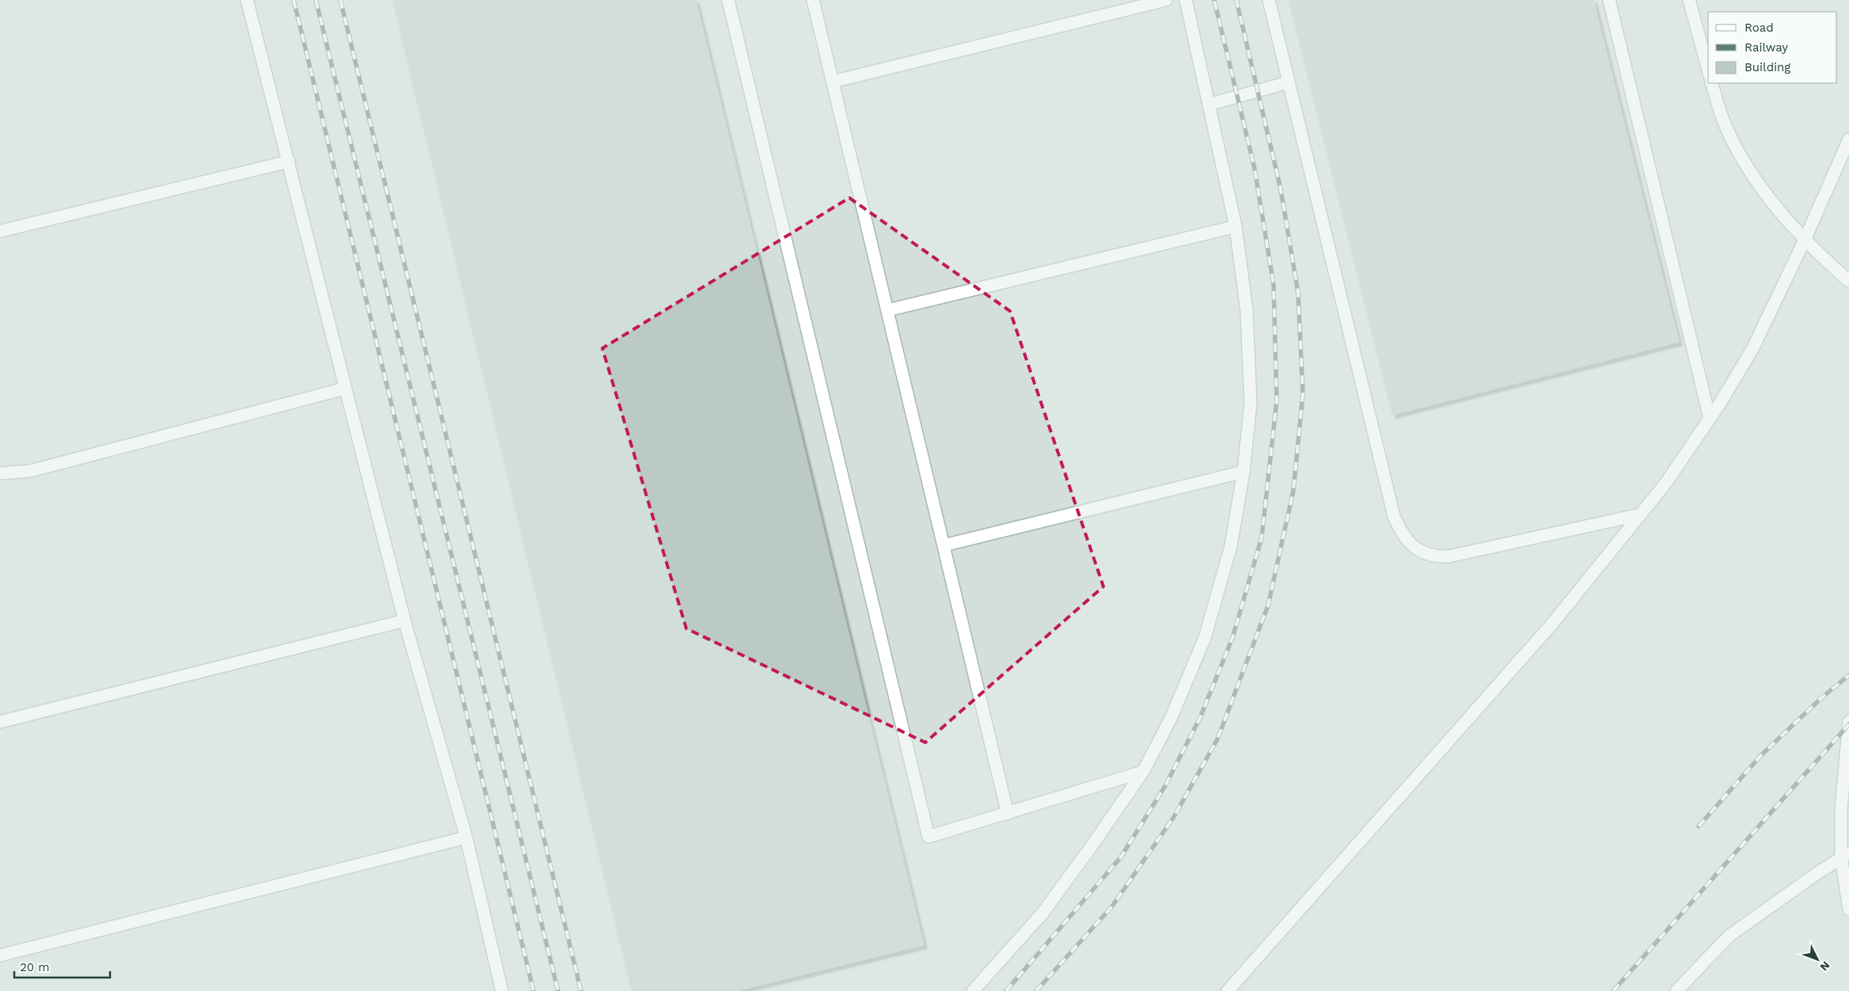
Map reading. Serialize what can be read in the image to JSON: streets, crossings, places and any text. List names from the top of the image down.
{
  "legend": ["Road", "Railway", "Building"],
  "scale_bar": "20 m",
  "north": "bottom right"
}
